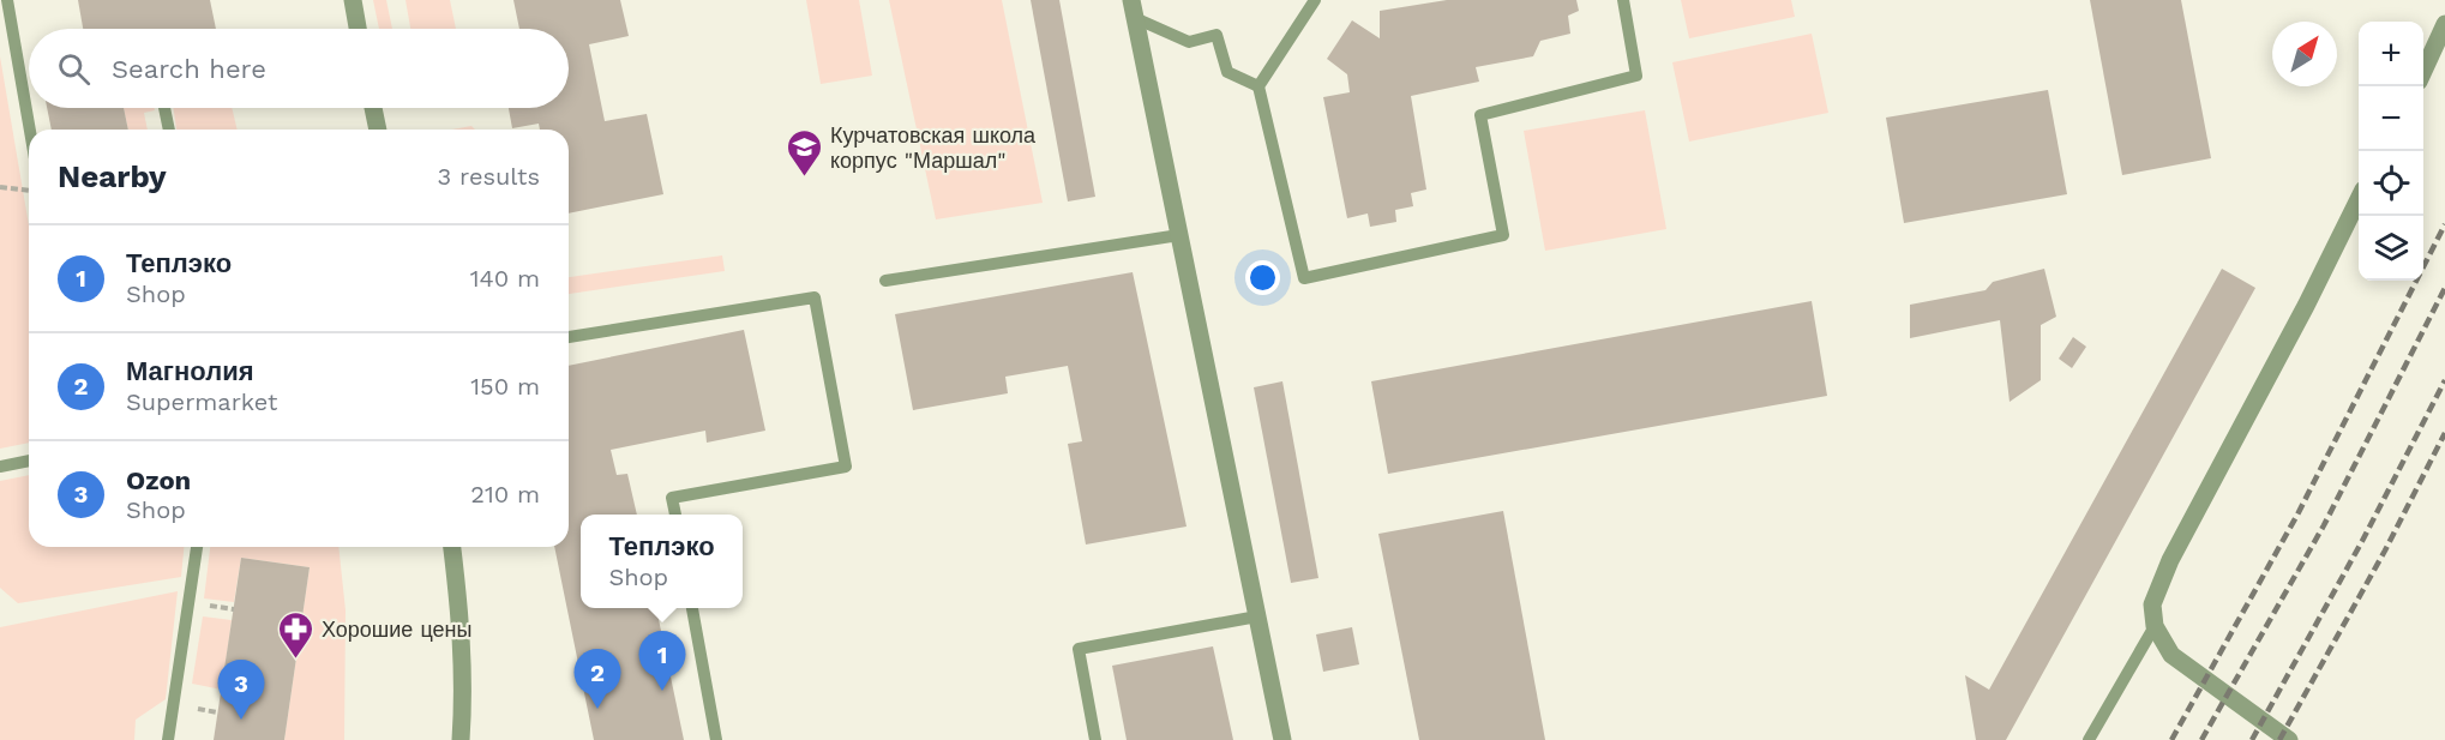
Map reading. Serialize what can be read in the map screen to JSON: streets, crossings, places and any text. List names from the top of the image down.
{
  "places": {
    "school or university": ["Курчатовская школа корпус \"Маршал\""],
    "pharmacy": ["Хорошие цены"]
  },
  "north": "top right",
  "page": {
    "map_buttons": ["+", "−"],
    "search": "Search here",
    "heading": ["Nearby", "3 results"],
    "list": [
      {
        "mark": "1",
        "name": "Теплэко",
        "note": "Shop",
        "value": "140 m"
      },
      {
        "mark": "2",
        "name": "Магнолия",
        "note": "Supermarket",
        "value": "150 m"
      },
      {
        "mark": "3",
        "name": "Ozon",
        "note": "Shop",
        "value": "210 m"
      }
    ],
    "popup": ["Теплэко", "Shop"],
    "pins": ["1", "2", "3"]
  }
}
